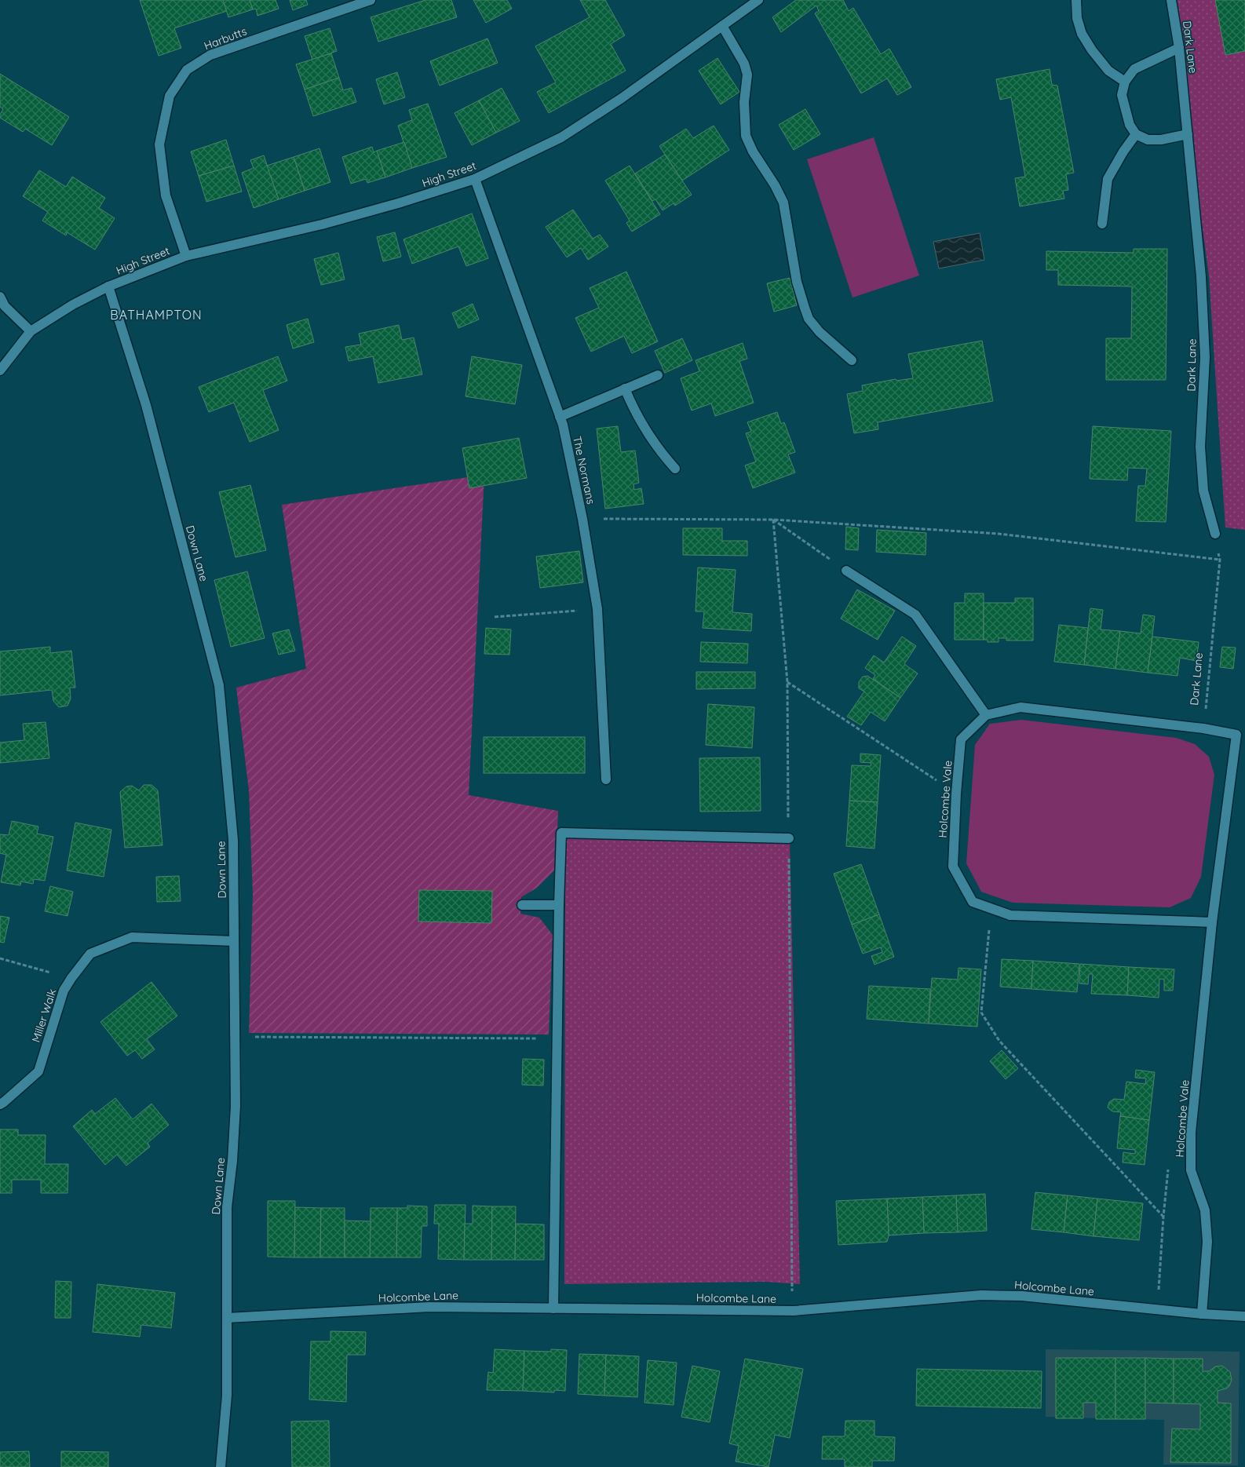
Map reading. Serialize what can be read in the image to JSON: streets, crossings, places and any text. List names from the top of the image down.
{
  "streets": {
    "street": [
      "Harbutts",
      "Dark Lane",
      "High Street",
      "The Normans",
      "Down Lane",
      "Holcombe Vale",
      "Miller Walk",
      "Holcombe Lane"
    ]
  },
  "crossings": [
    ["Harbutts", "High Street"],
    ["Dark Lane", "Holcombe Vale"],
    ["High Street", "The Normans"],
    ["High Street", "Down Lane"],
    ["Down Lane", "Miller Walk"],
    ["Down Lane", "Holcombe Lane"],
    ["Holcombe Vale", "Holcombe Lane"]
  ],
  "districts": ["BATHAMPTON"]
}
